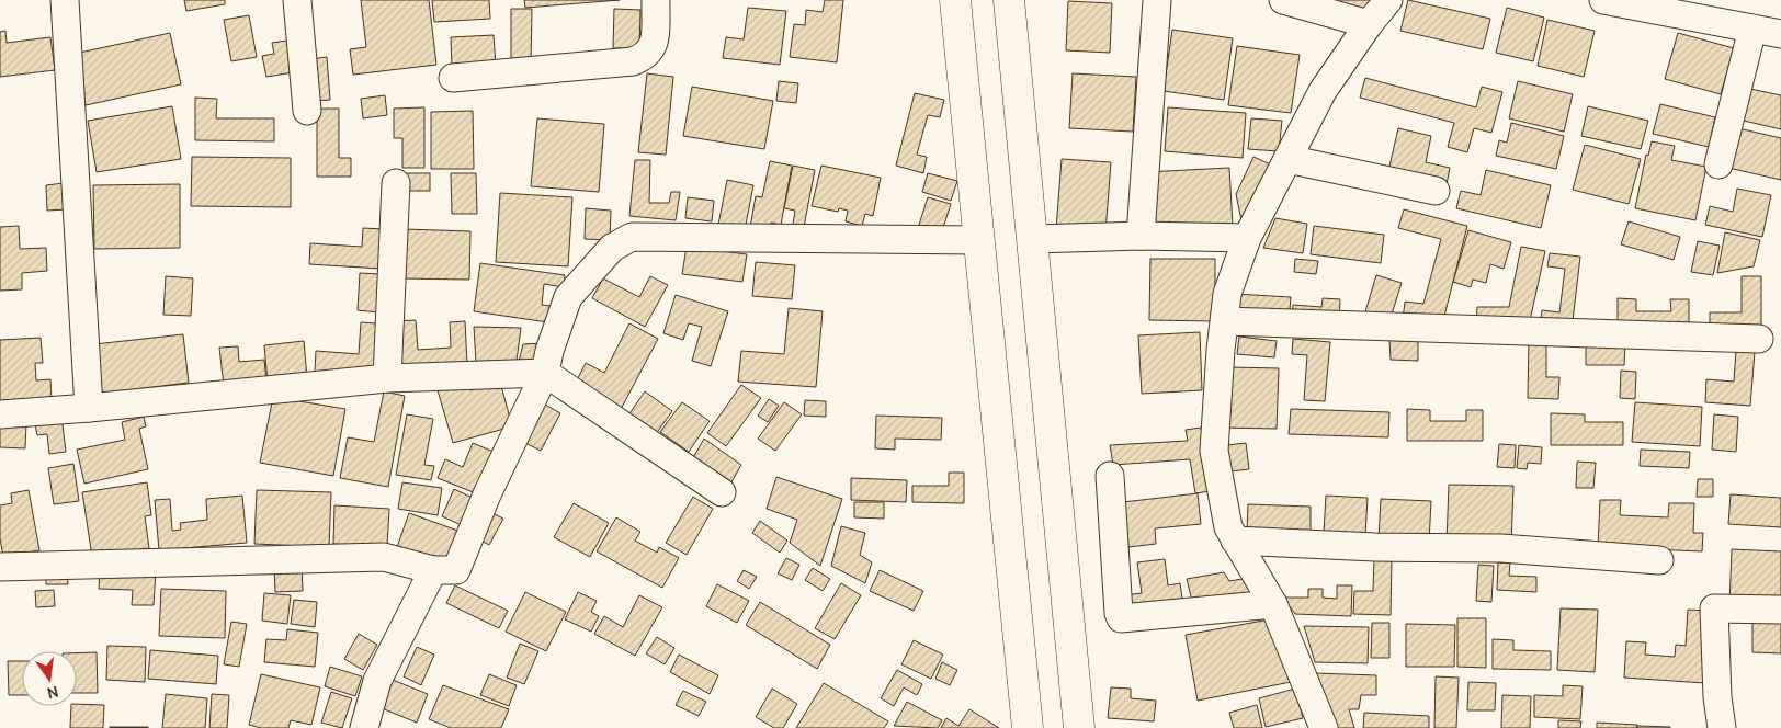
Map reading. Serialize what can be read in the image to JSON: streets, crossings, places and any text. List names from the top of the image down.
{
  "north": "bottom"
}
